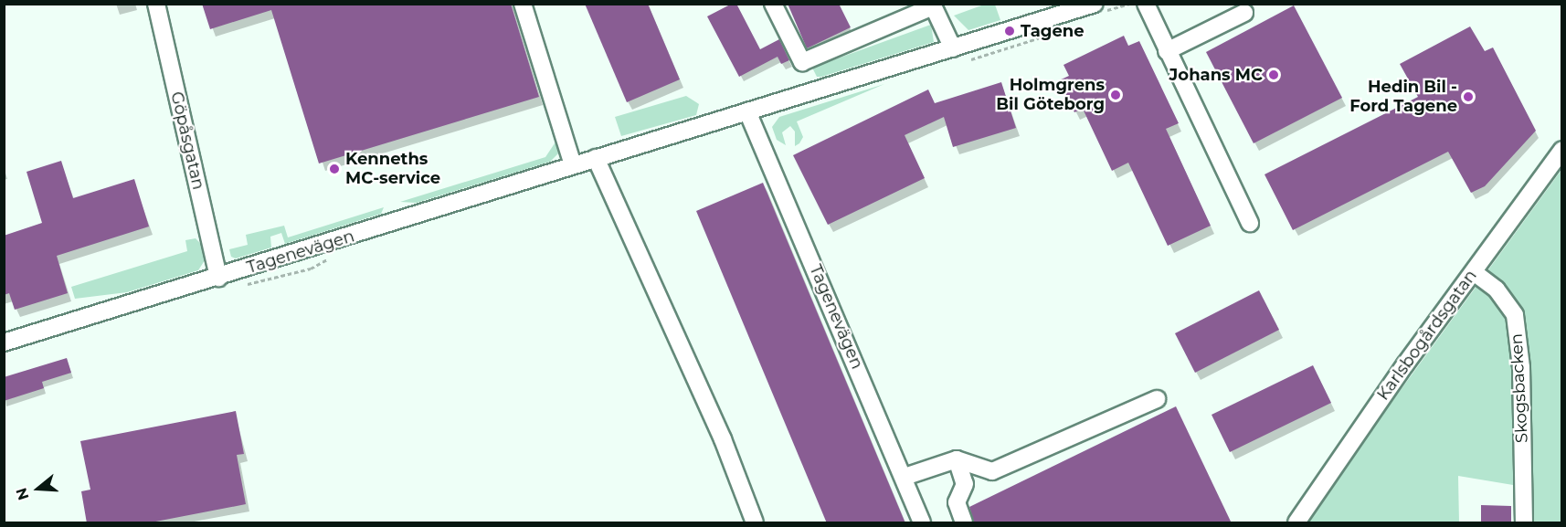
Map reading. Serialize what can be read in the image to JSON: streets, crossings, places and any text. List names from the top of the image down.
{
  "streets": {
    "street": [
      "Göpåsgatan",
      "Tagenevägen",
      "Karlsbogårdsgatan",
      "Skogsbacken"
    ]
  },
  "crossings": [
    ["Göpåsgatan", "Tagenevägen"],
    ["Karlsbogårdsgatan", "Skogsbacken"]
  ],
  "places": [
    "Tagene",
    "Johans MC",
    "Holmgrens Bil Göteborg",
    "Hedin Bil - Ford Tagene",
    "Kenneths MC-service"
  ],
  "north": "left"
}
